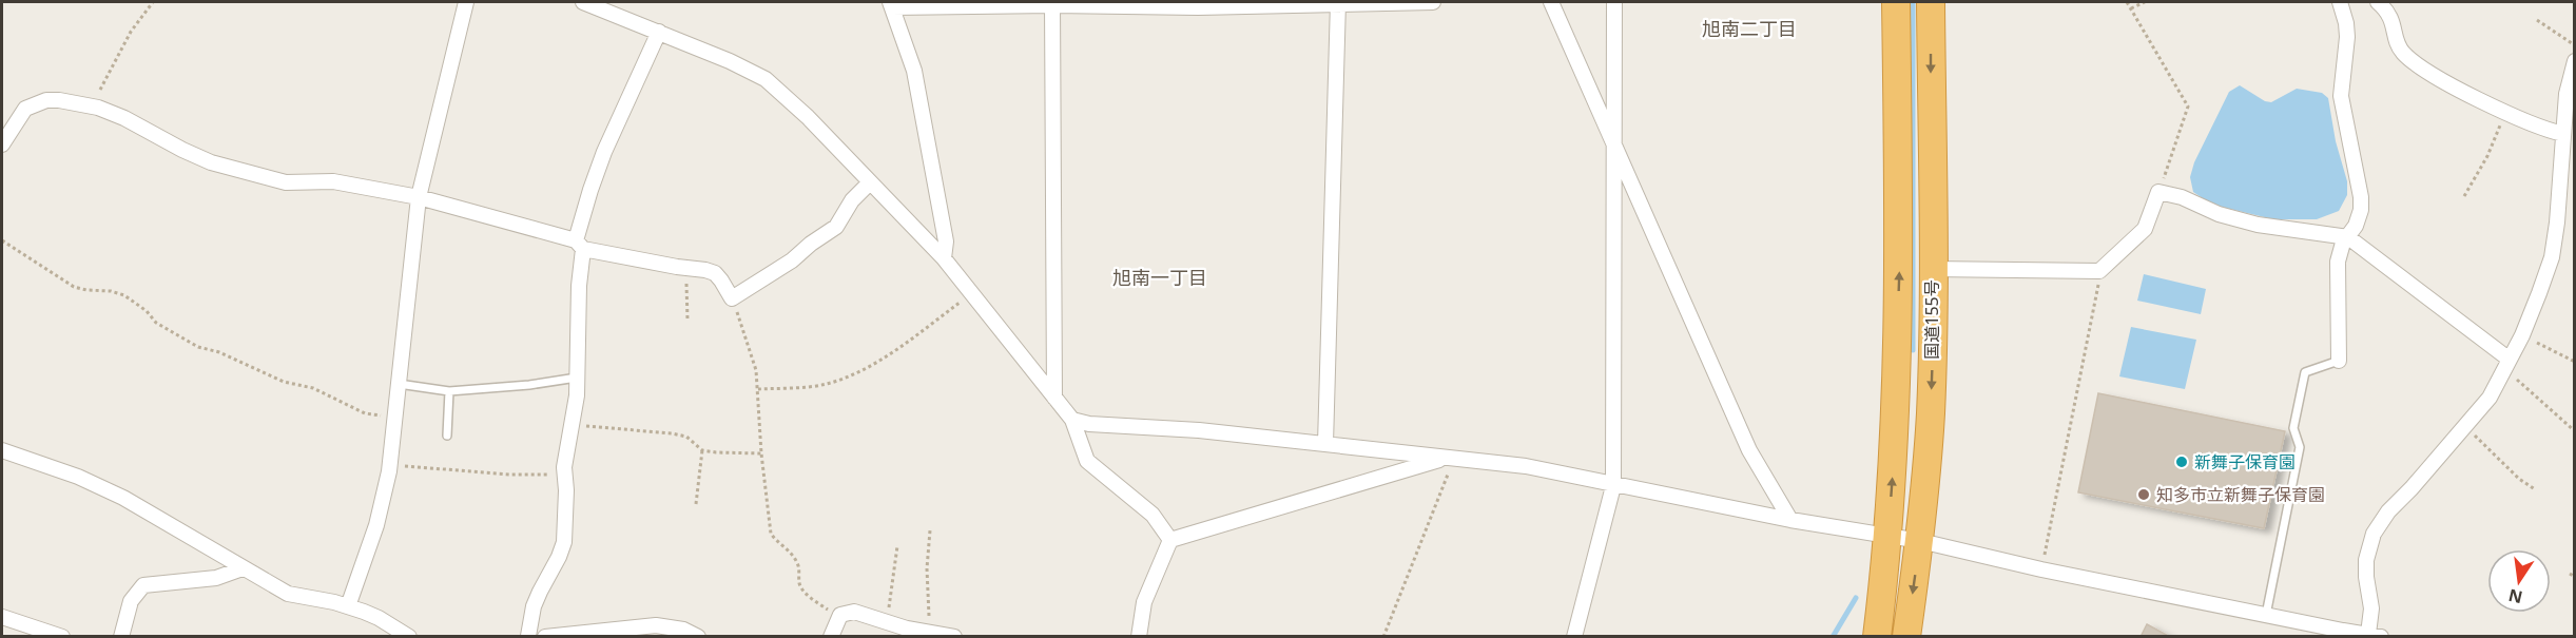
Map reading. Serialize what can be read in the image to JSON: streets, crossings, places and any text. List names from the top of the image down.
{
  "streets": {
    "highway": ["国道155号"]
  },
  "districts": ["旭南二丁目", "旭南一丁目"],
  "places": ["新舞子保育園", "知多市立新舞子保育園"],
  "north": "bottom"
}
